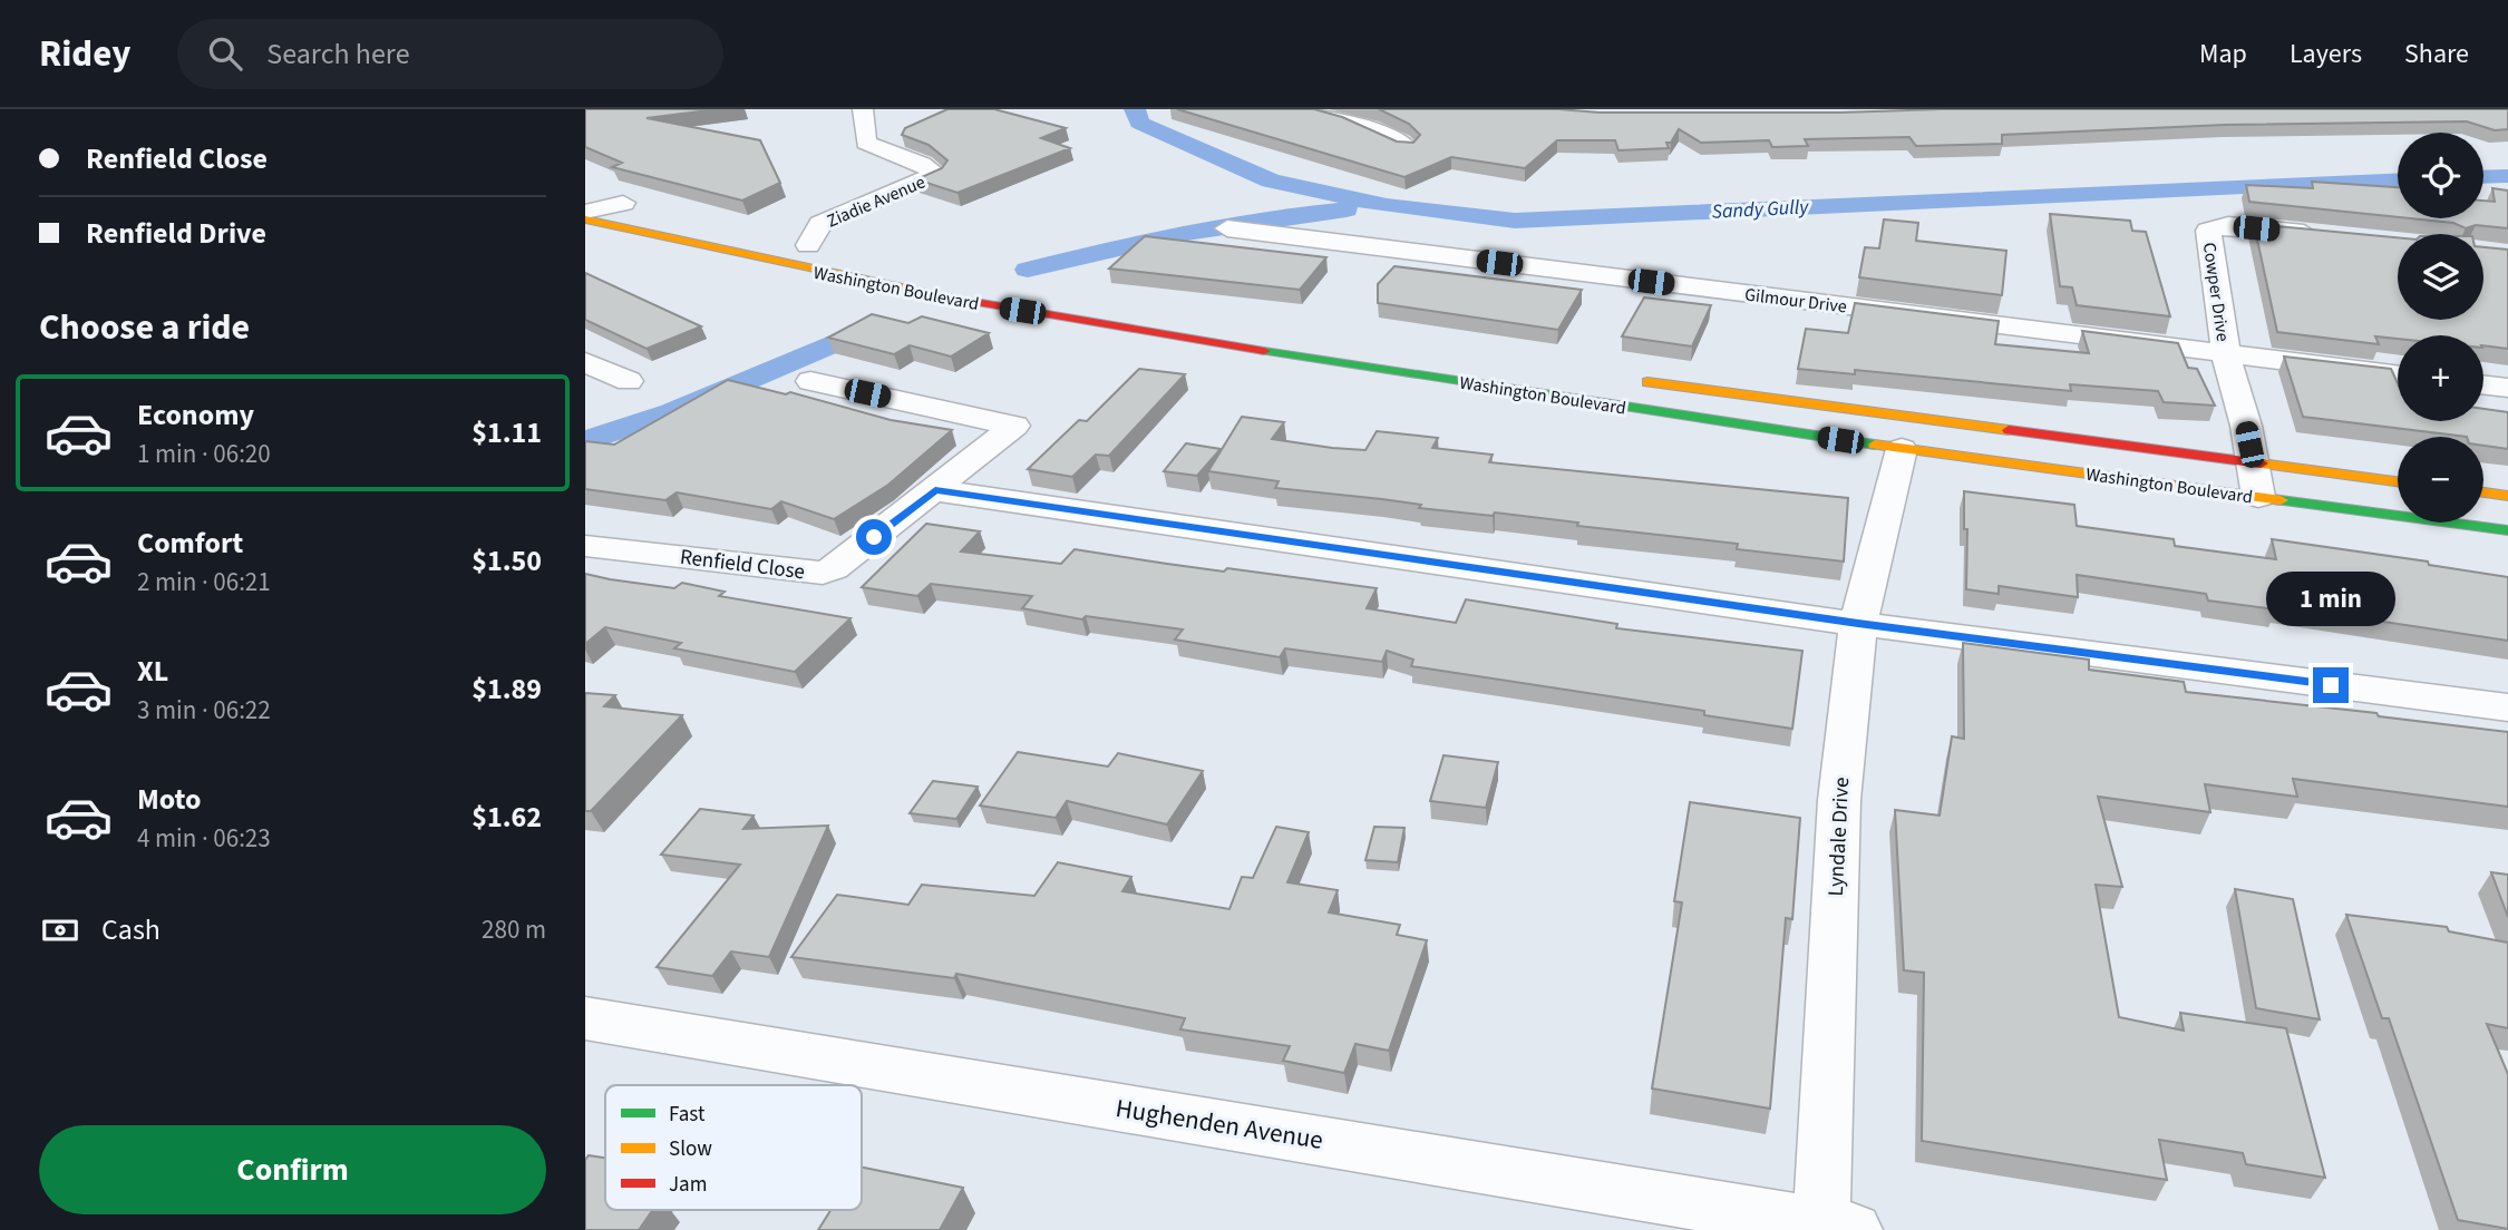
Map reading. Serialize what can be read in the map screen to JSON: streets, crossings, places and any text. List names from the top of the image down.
{
  "streets": {
    "highway": ["Washington Boulevard"],
    "street": [
      "Ziadie Avenue",
      "Cowper Drive",
      "Gilmour Drive",
      "Renfield Close",
      "Lyndale Drive",
      "Hughenden Avenue"
    ]
  },
  "crossings": [
    ["Washington Boulevard", "Cowper Drive"],
    ["Washington Boulevard", "Lyndale Drive"],
    ["Cowper Drive", "Gilmour Drive"],
    ["Lyndale Drive", "Hughenden Avenue"]
  ],
  "water": ["Sandy Gully"],
  "legend": ["Fast", "Slow", "Jam"],
  "page": {
    "header": "Ridey",
    "search": "Search here",
    "nav": ["Map", "Layers", "Share"],
    "banner": ["Renfield Close", "Renfield Drive"],
    "map_buttons": ["+", "−"],
    "heading": "Choose a ride",
    "list": [
      {
        "name": "Economy",
        "note": "1 min · 06:20",
        "value": "$1.11"
      },
      {
        "name": "Comfort",
        "note": "2 min · 06:21",
        "value": "$1.50"
      },
      {
        "name": "XL",
        "note": "3 min · 06:22",
        "value": "$1.89"
      },
      {
        "name": "Moto",
        "note": "4 min · 06:23",
        "value": "$1.62"
      }
    ],
    "bubble": "1 min",
    "pay": ["Cash", "280 m"],
    "buttons": "Confirm"
  }
}
